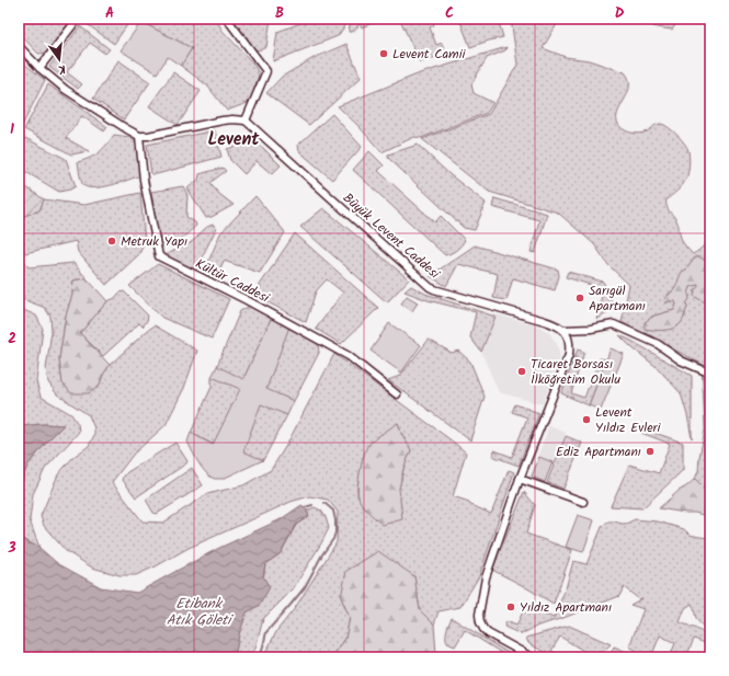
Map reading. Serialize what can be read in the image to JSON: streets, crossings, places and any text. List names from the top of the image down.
{
  "streets": {
    "street": ["Büyük Levent Caddesi", "Kültür Caddesi"]
  },
  "districts": ["Levent"],
  "water": ["Etibank Atık Göleti"],
  "places": [
    "Levent Camii",
    "Metruk Yapı",
    "Sarıgül Apartmanı",
    "Ticaret Borsası İlköğretim Okulu",
    "Levent Yıldız Evleri",
    "Ediz Apartmanı",
    "Yıldız Apartmanı"
  ],
  "north": "bottom",
  "grid": {
    "columns": [
      "A",
      "B",
      "C",
      "D"
    ],
    "rows": ["1", "2", "3"]
  }
}
